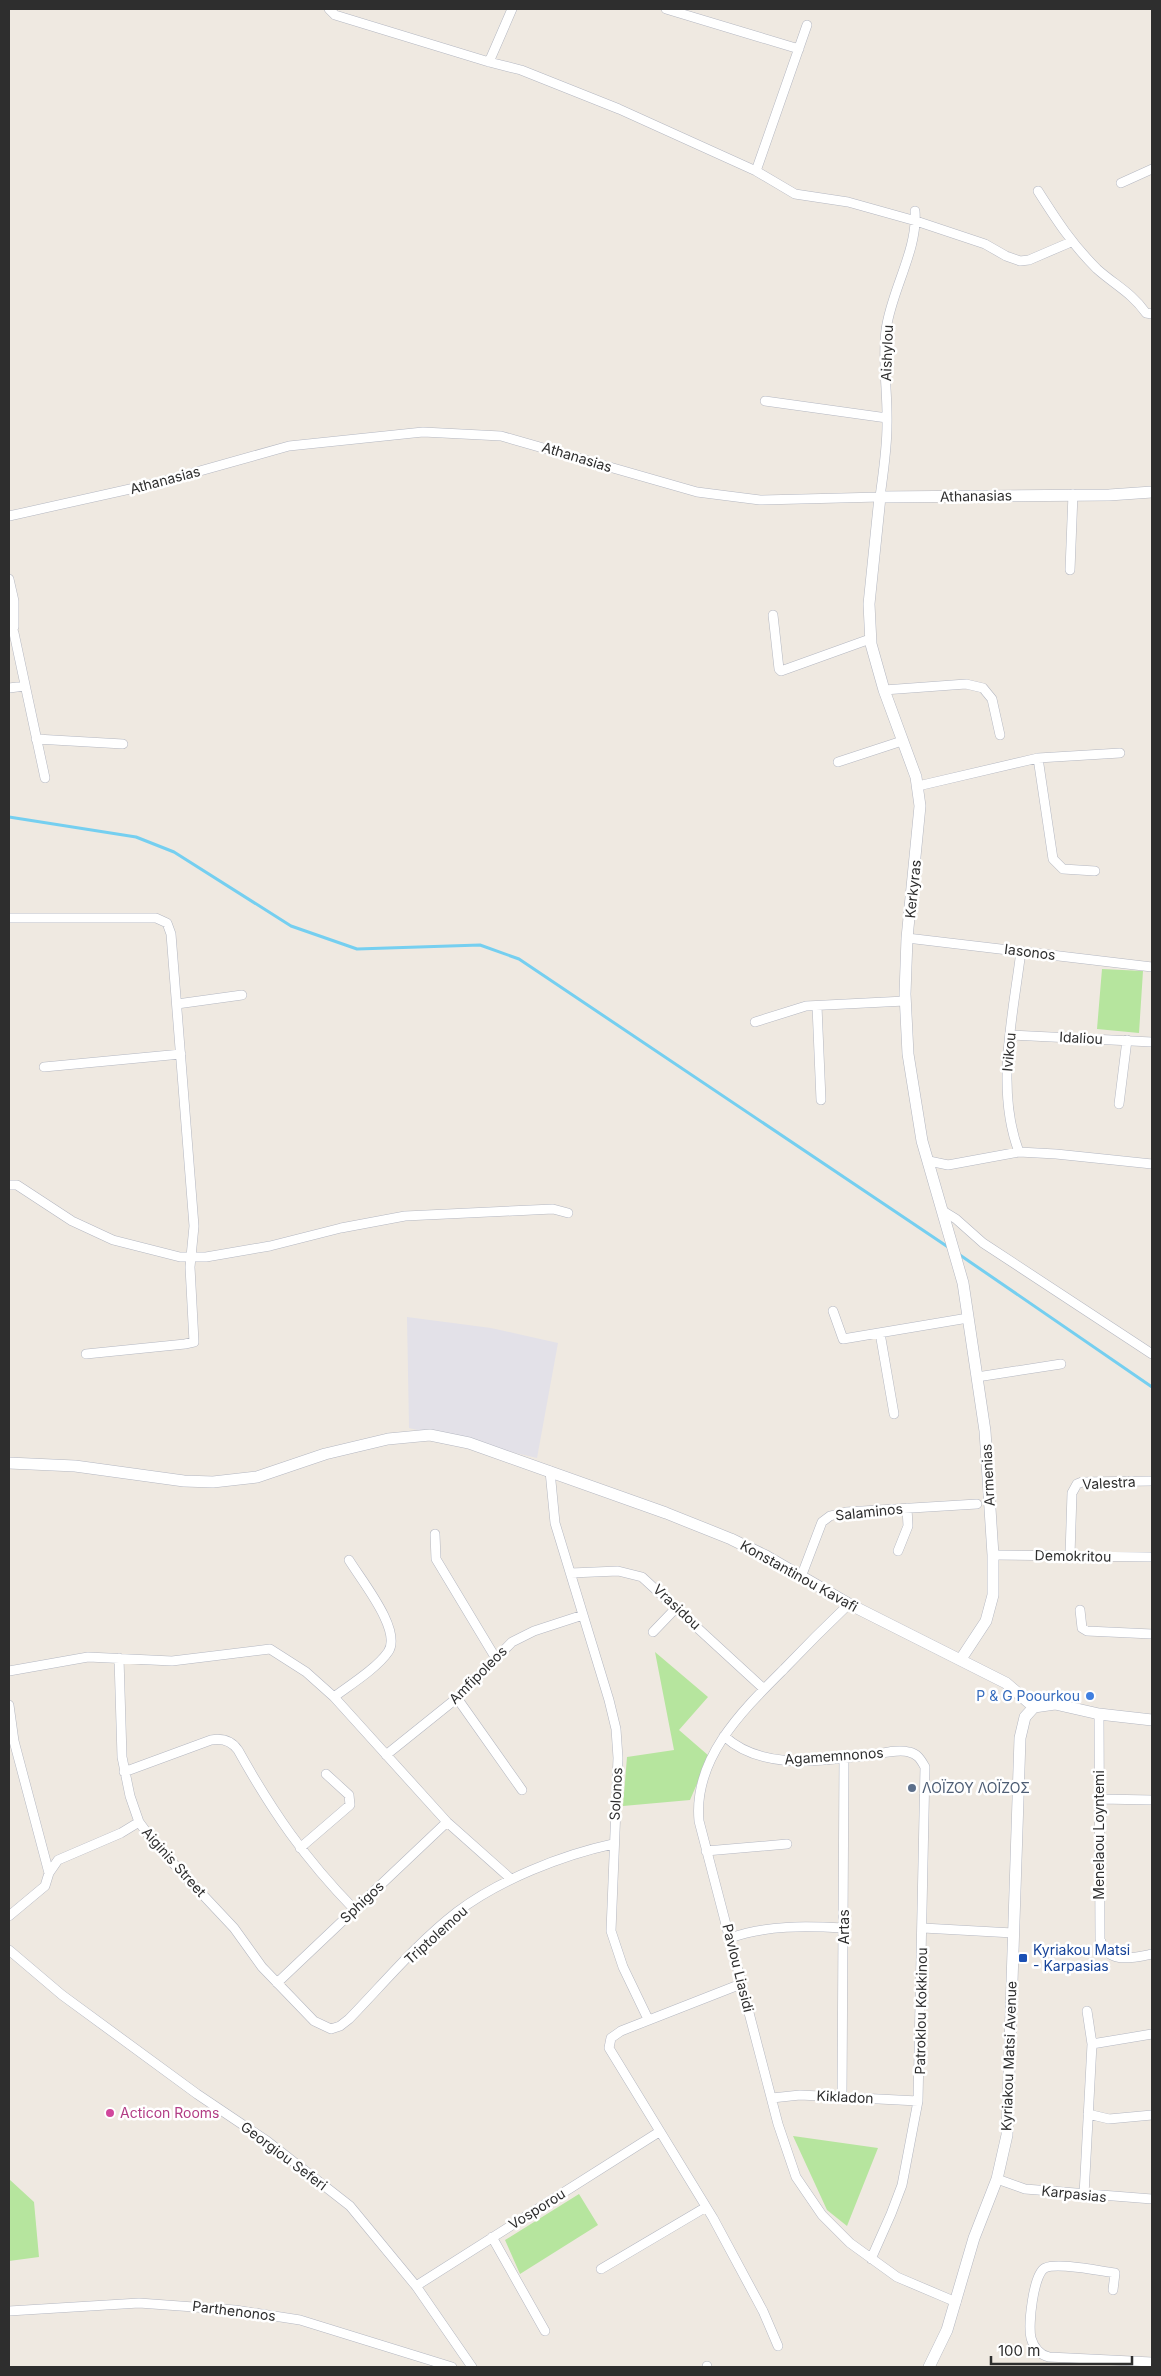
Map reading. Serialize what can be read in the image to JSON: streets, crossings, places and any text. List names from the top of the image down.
{
  "streets": {
    "street": [
      "Aishylou",
      "Athanasias",
      "Kerkyras",
      "Iasonos",
      "Idaliou",
      "Ivikou",
      "Armenias",
      "Valestra",
      "Salaminos",
      "Demokritou",
      "Konstantinou Kavafi",
      "Vrasidou",
      "Amfipoleos",
      "Agamemnonos",
      "Solonos",
      "Menelaou Loyntemi",
      "Aiginis Street",
      "Sphigos",
      "Artas",
      "Triptolemou",
      "Pavlou Liasidi",
      "Patroklou Kokkinou",
      "Kyriakou Matsi Avenue",
      "Kikladon",
      "Georgiou Seferi",
      "Karpasias",
      "Vosporou",
      "Parthenonos"
    ]
  },
  "crossings": [
    ["Aishylou", "Athanasias"],
    ["Aishylou", "Kerkyras"],
    ["Athanasias", "Kerkyras"],
    ["Kerkyras", "Iasonos"],
    ["Kerkyras", "Armenias"],
    ["Iasonos", "Ivikou"],
    ["Idaliou", "Ivikou"],
    ["Armenias", "Demokritou"],
    ["Armenias", "Konstantinou Kavafi"],
    ["Valestra", "Demokritou"],
    ["Salaminos", "Konstantinou Kavafi"],
    ["Konstantinou Kavafi", "Solonos"],
    ["Konstantinou Kavafi", "Pavlou Liasidi"],
    ["Konstantinou Kavafi", "Kyriakou Matsi Avenue"],
    ["Vrasidou", "Solonos"],
    ["Vrasidou", "Pavlou Liasidi"],
    ["Amfipoleos", "Solonos"],
    ["Agamemnonos", "Artas"],
    ["Agamemnonos", "Pavlou Liasidi"],
    ["Agamemnonos", "Patroklou Kokkinou"],
    ["Solonos", "Triptolemou"],
    ["Aiginis Street", "Sphigos"],
    ["Aiginis Street", "Triptolemou"],
    ["Artas", "Kikladon"],
    ["Pavlou Liasidi", "Patroklou Kokkinou"],
    ["Pavlou Liasidi", "Kyriakou Matsi Avenue"],
    ["Pavlou Liasidi", "Kikladon"],
    ["Patroklou Kokkinou", "Kikladon"],
    ["Kyriakou Matsi Avenue", "Karpasias"],
    ["Georgiou Seferi", "Vosporou"]
  ],
  "places": {
    "other": ["P & G Poourkou", "ΛΟΪΖΟΥ ΛΟΪΖΟΣ", "Acticon Rooms"],
    "transit": ["Kyriakou Matsi - Karpasias"]
  },
  "scale_bar": "100 m"
}
